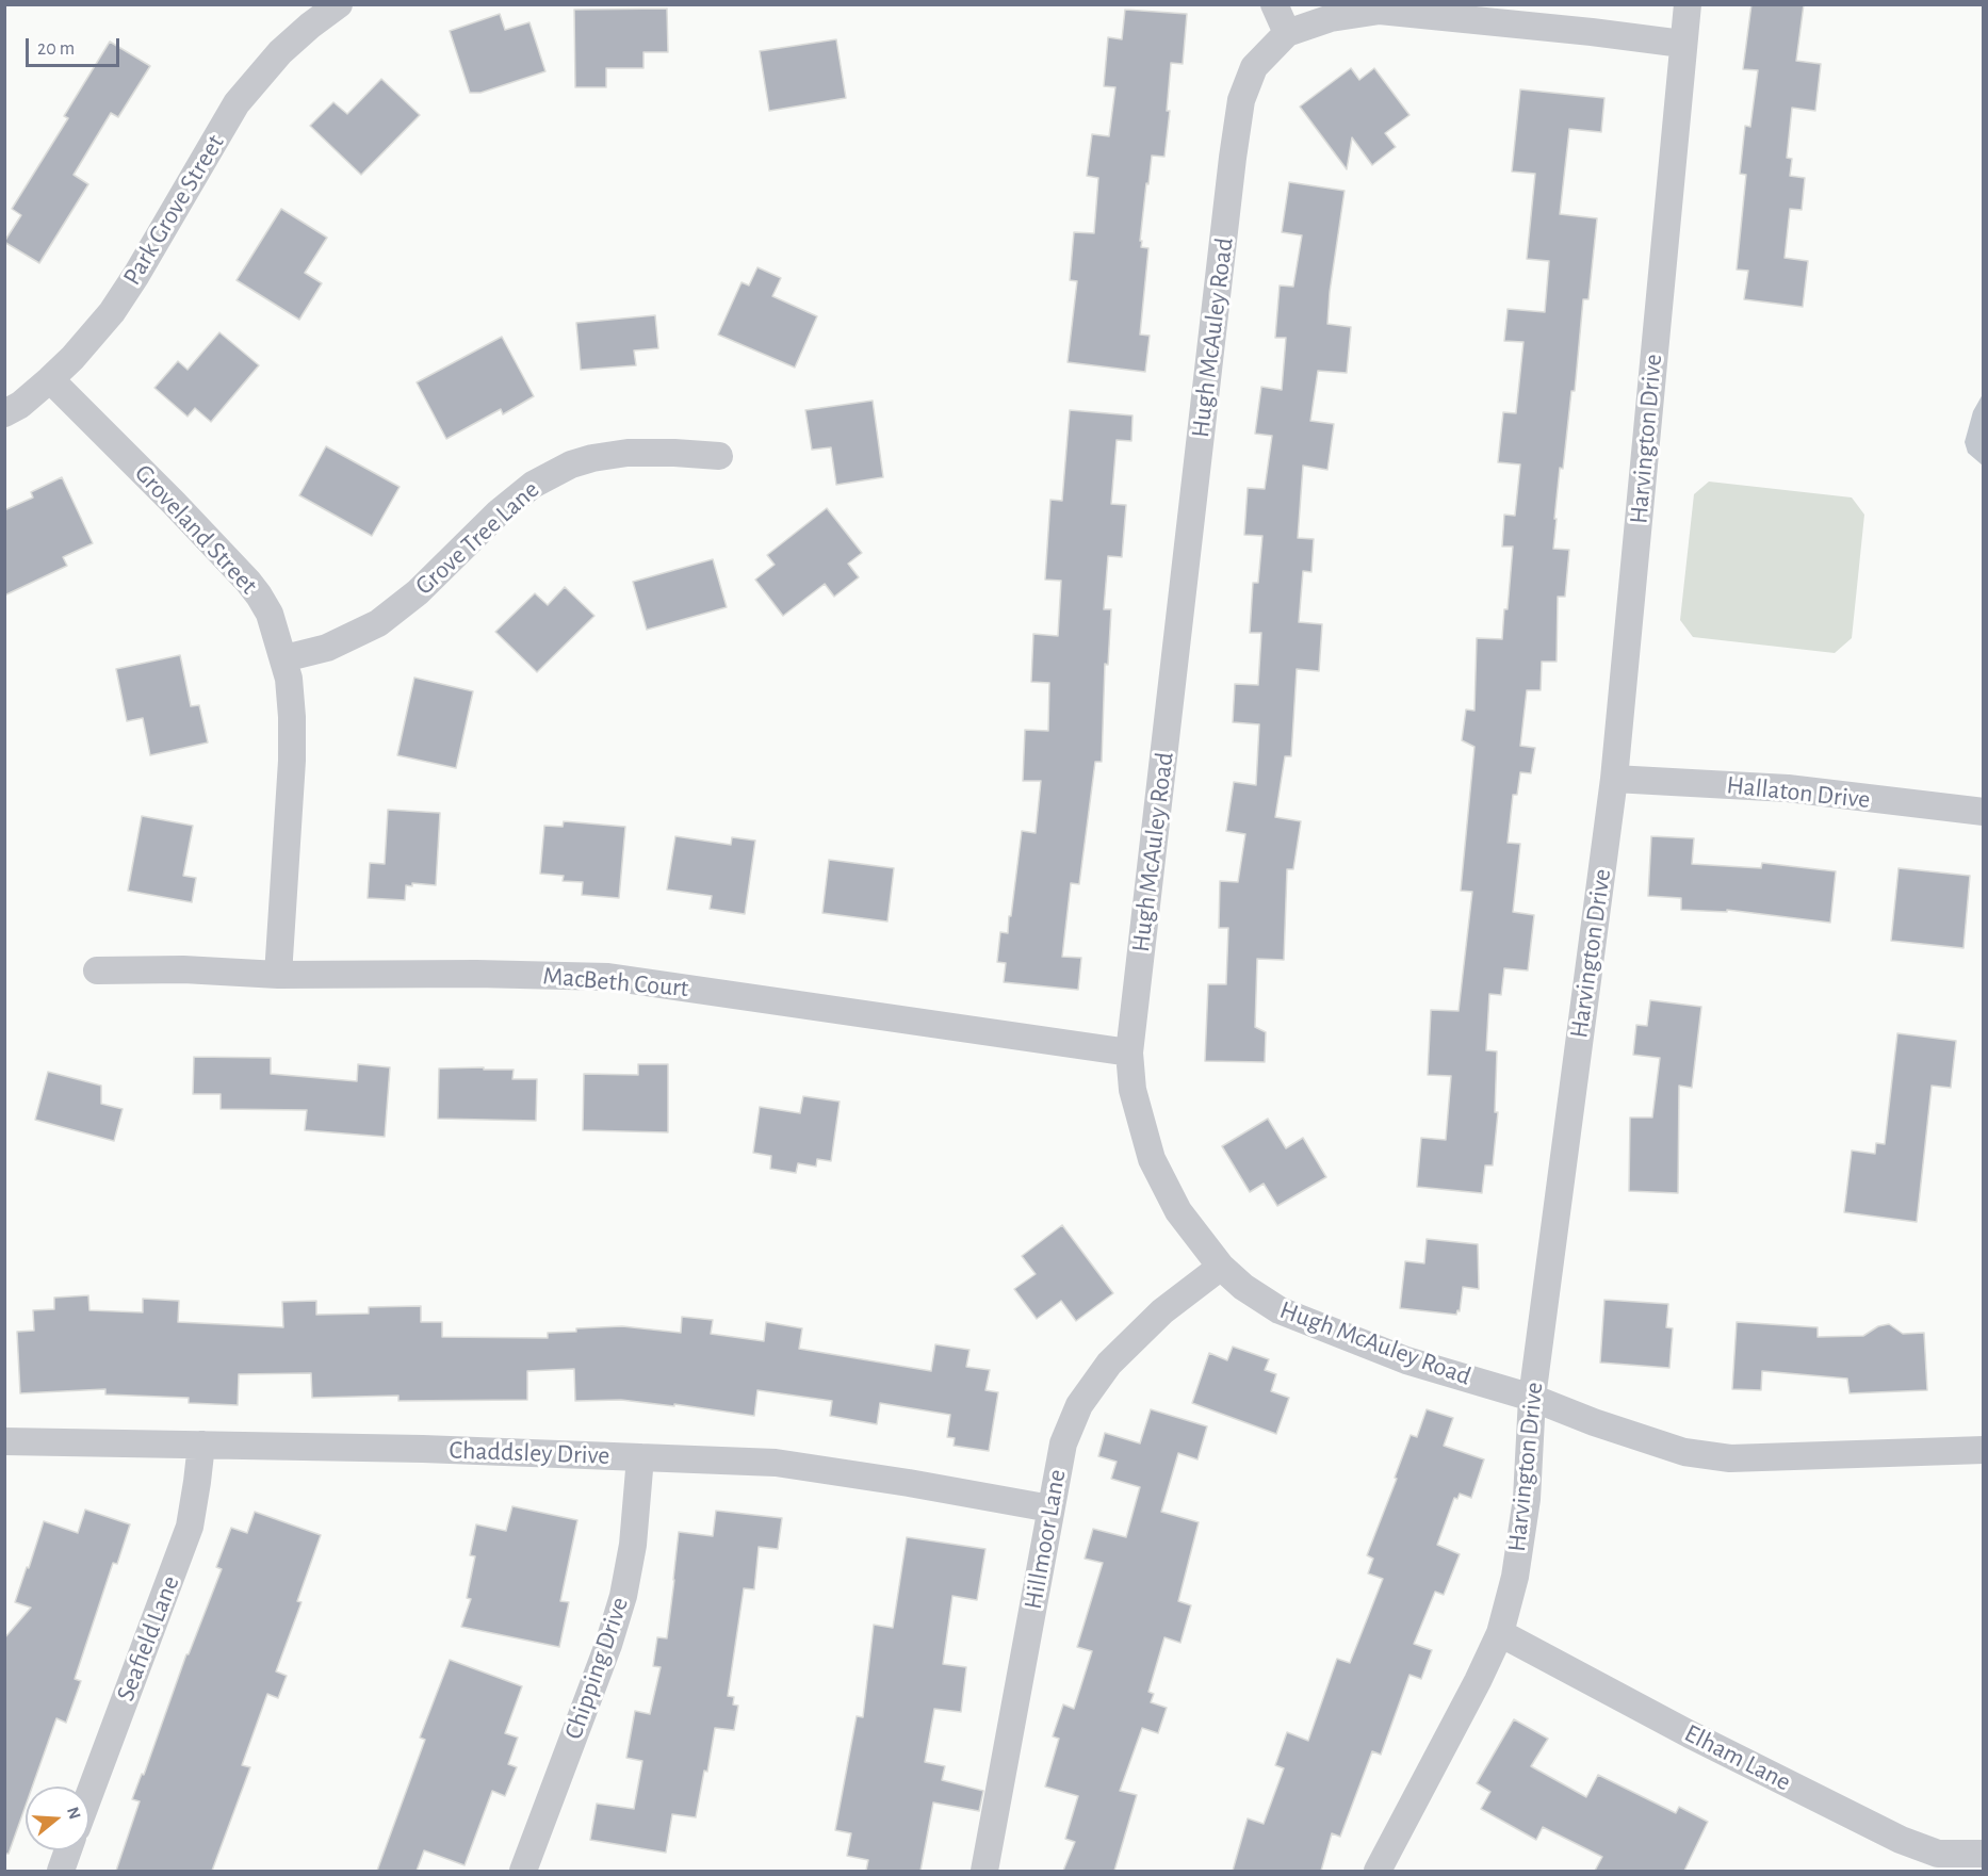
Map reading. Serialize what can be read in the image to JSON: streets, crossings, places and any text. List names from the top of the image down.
{
  "streets": {
    "street": [
      "Park Grove Street",
      "Hugh McAuley Road",
      "Harvington Drive",
      "Groveland Street",
      "Grove Tree Lane",
      "Hallaton Drive",
      "MacBeth Court",
      "Chaddsley Drive",
      "Hillmoor Lane",
      "Seafield Lane",
      "Chipping Drive",
      "Elham Lane"
    ]
  },
  "crossings": [
    ["Park Grove Street", "Groveland Street"],
    ["Hugh McAuley Road", "Harvington Drive"],
    ["Hugh McAuley Road", "MacBeth Court"],
    ["Hugh McAuley Road", "Hillmoor Lane"],
    ["Harvington Drive", "Hallaton Drive"],
    ["Harvington Drive", "Elham Lane"],
    ["Groveland Street", "Grove Tree Lane"],
    ["Groveland Street", "MacBeth Court"],
    ["Chaddsley Drive", "Hillmoor Lane"],
    ["Chaddsley Drive", "Seafield Lane"],
    ["Chaddsley Drive", "Chipping Drive"]
  ],
  "scale_bar": "20 m",
  "north": "right"
}
